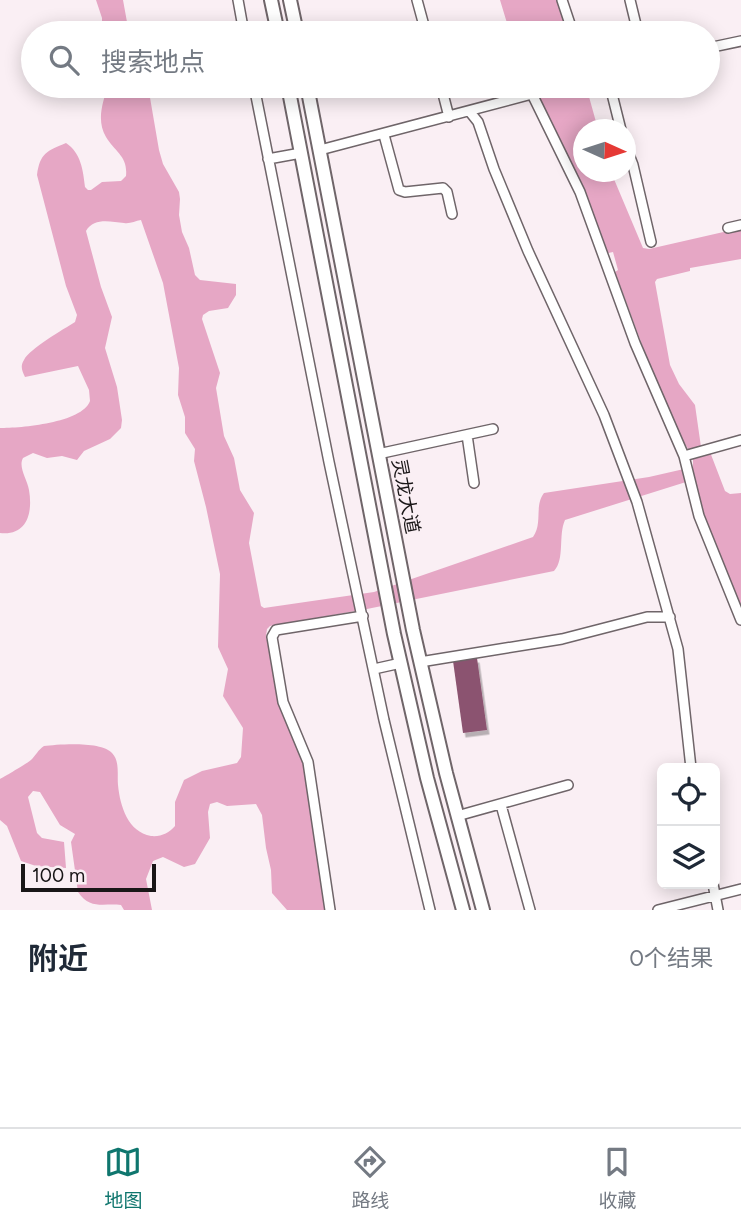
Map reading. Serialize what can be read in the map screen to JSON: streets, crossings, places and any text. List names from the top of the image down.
{
  "streets": {
    "main road": ["灵龙大道"]
  },
  "scale_bar": "100 m",
  "north": "right",
  "page": {
    "search": "搜索地点",
    "scale": "100 m",
    "heading": ["附近", "0个结果"],
    "nav": ["地图", "路线", "收藏"]
  }
}
